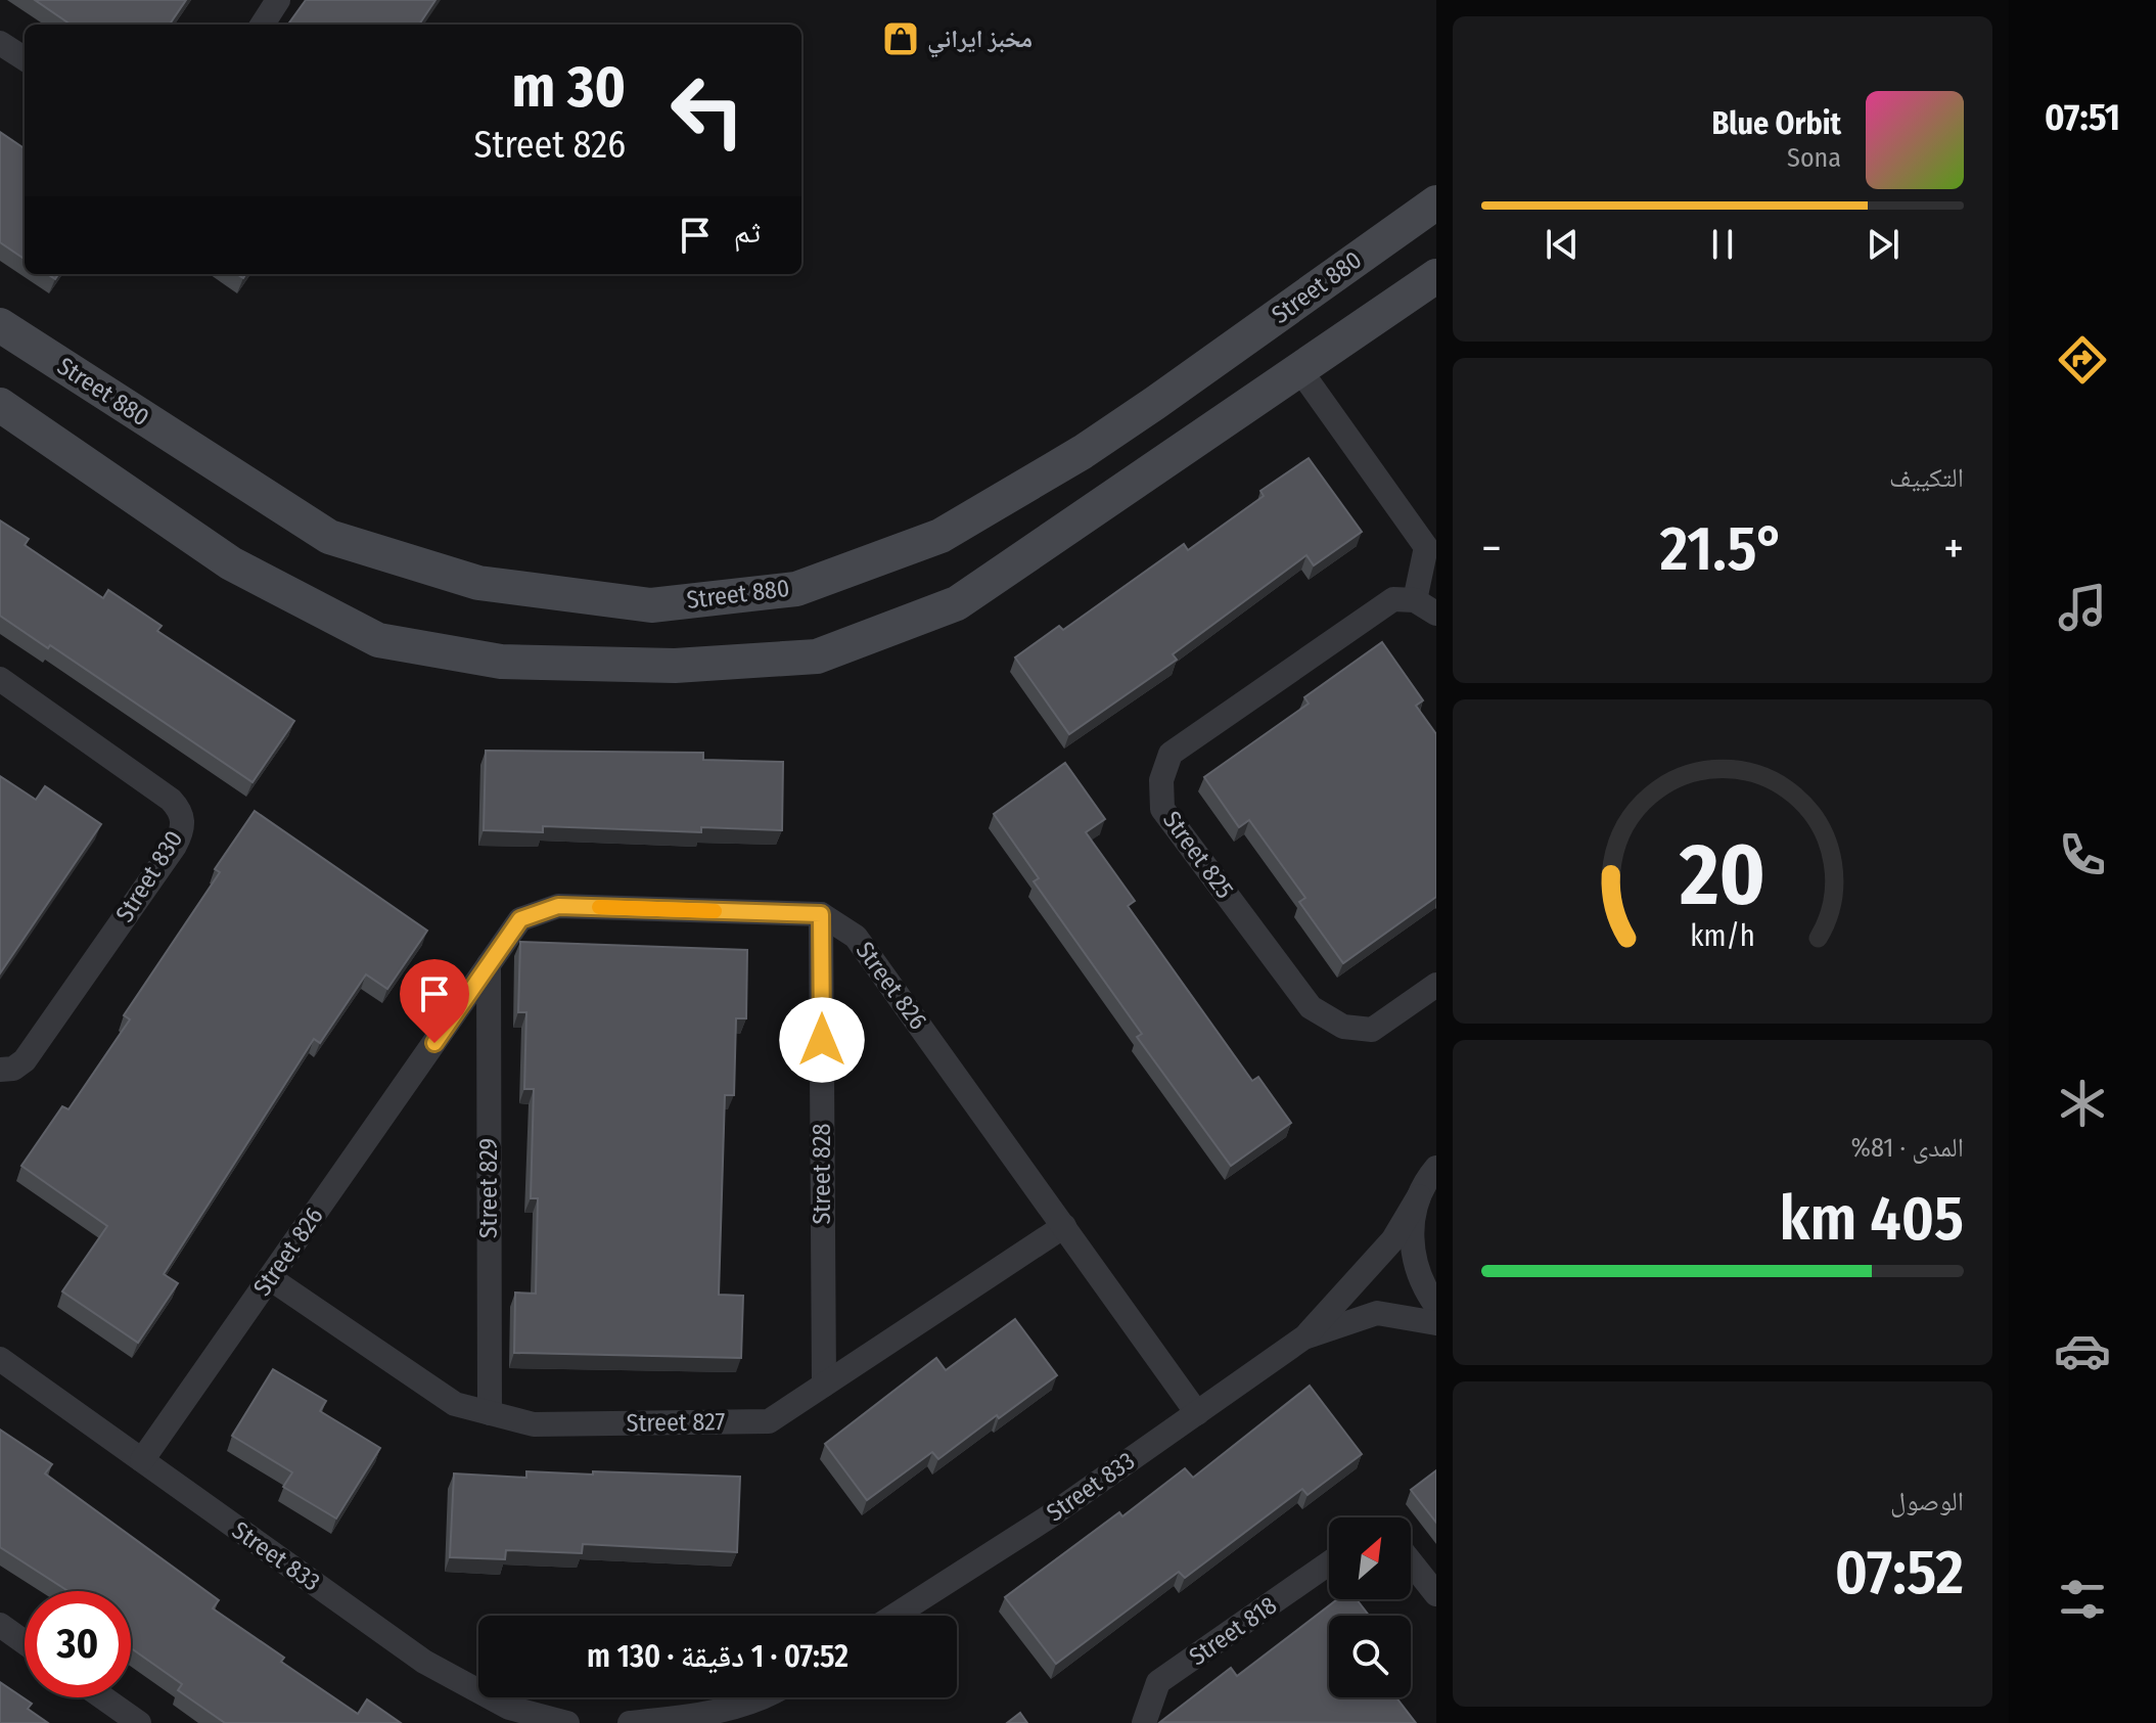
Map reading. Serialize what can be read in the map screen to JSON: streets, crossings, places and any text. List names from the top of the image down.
{
  "streets": {
    "street": [
      "Street 880",
      "Street 825",
      "Street 830",
      "Street 826",
      "Street 828",
      "Street 829",
      "Street 827",
      "Street 833",
      "Street 818"
    ]
  },
  "crossings": [
    ["Street 826", "Street 828"],
    ["Street 826", "Street 829"],
    ["Street 826", "Street 827"],
    ["Street 826", "Street 833"],
    ["Street 828", "Street 827"],
    ["Street 829", "Street 827"]
  ],
  "places": {
    "shop": ["مخبز ايراني"]
  },
  "north": "top right",
  "page": {
    "tabs": "07:51",
    "turn": ["30 m", "Street 826"],
    "song": ["Blue Orbit", "Sona"],
    "then": "ثم",
    "tile": [
      "التكييف",
      ["المدى · 81%", "405 km"],
      ["الوصول", "07:52"]
    ],
    "heat": ["−", "21.5°", "+"],
    "limit": "30",
    "trip": "07:52 · 1 دقيقة · 130 m",
    "gauge": ["20", "km/h"]
  }
}
